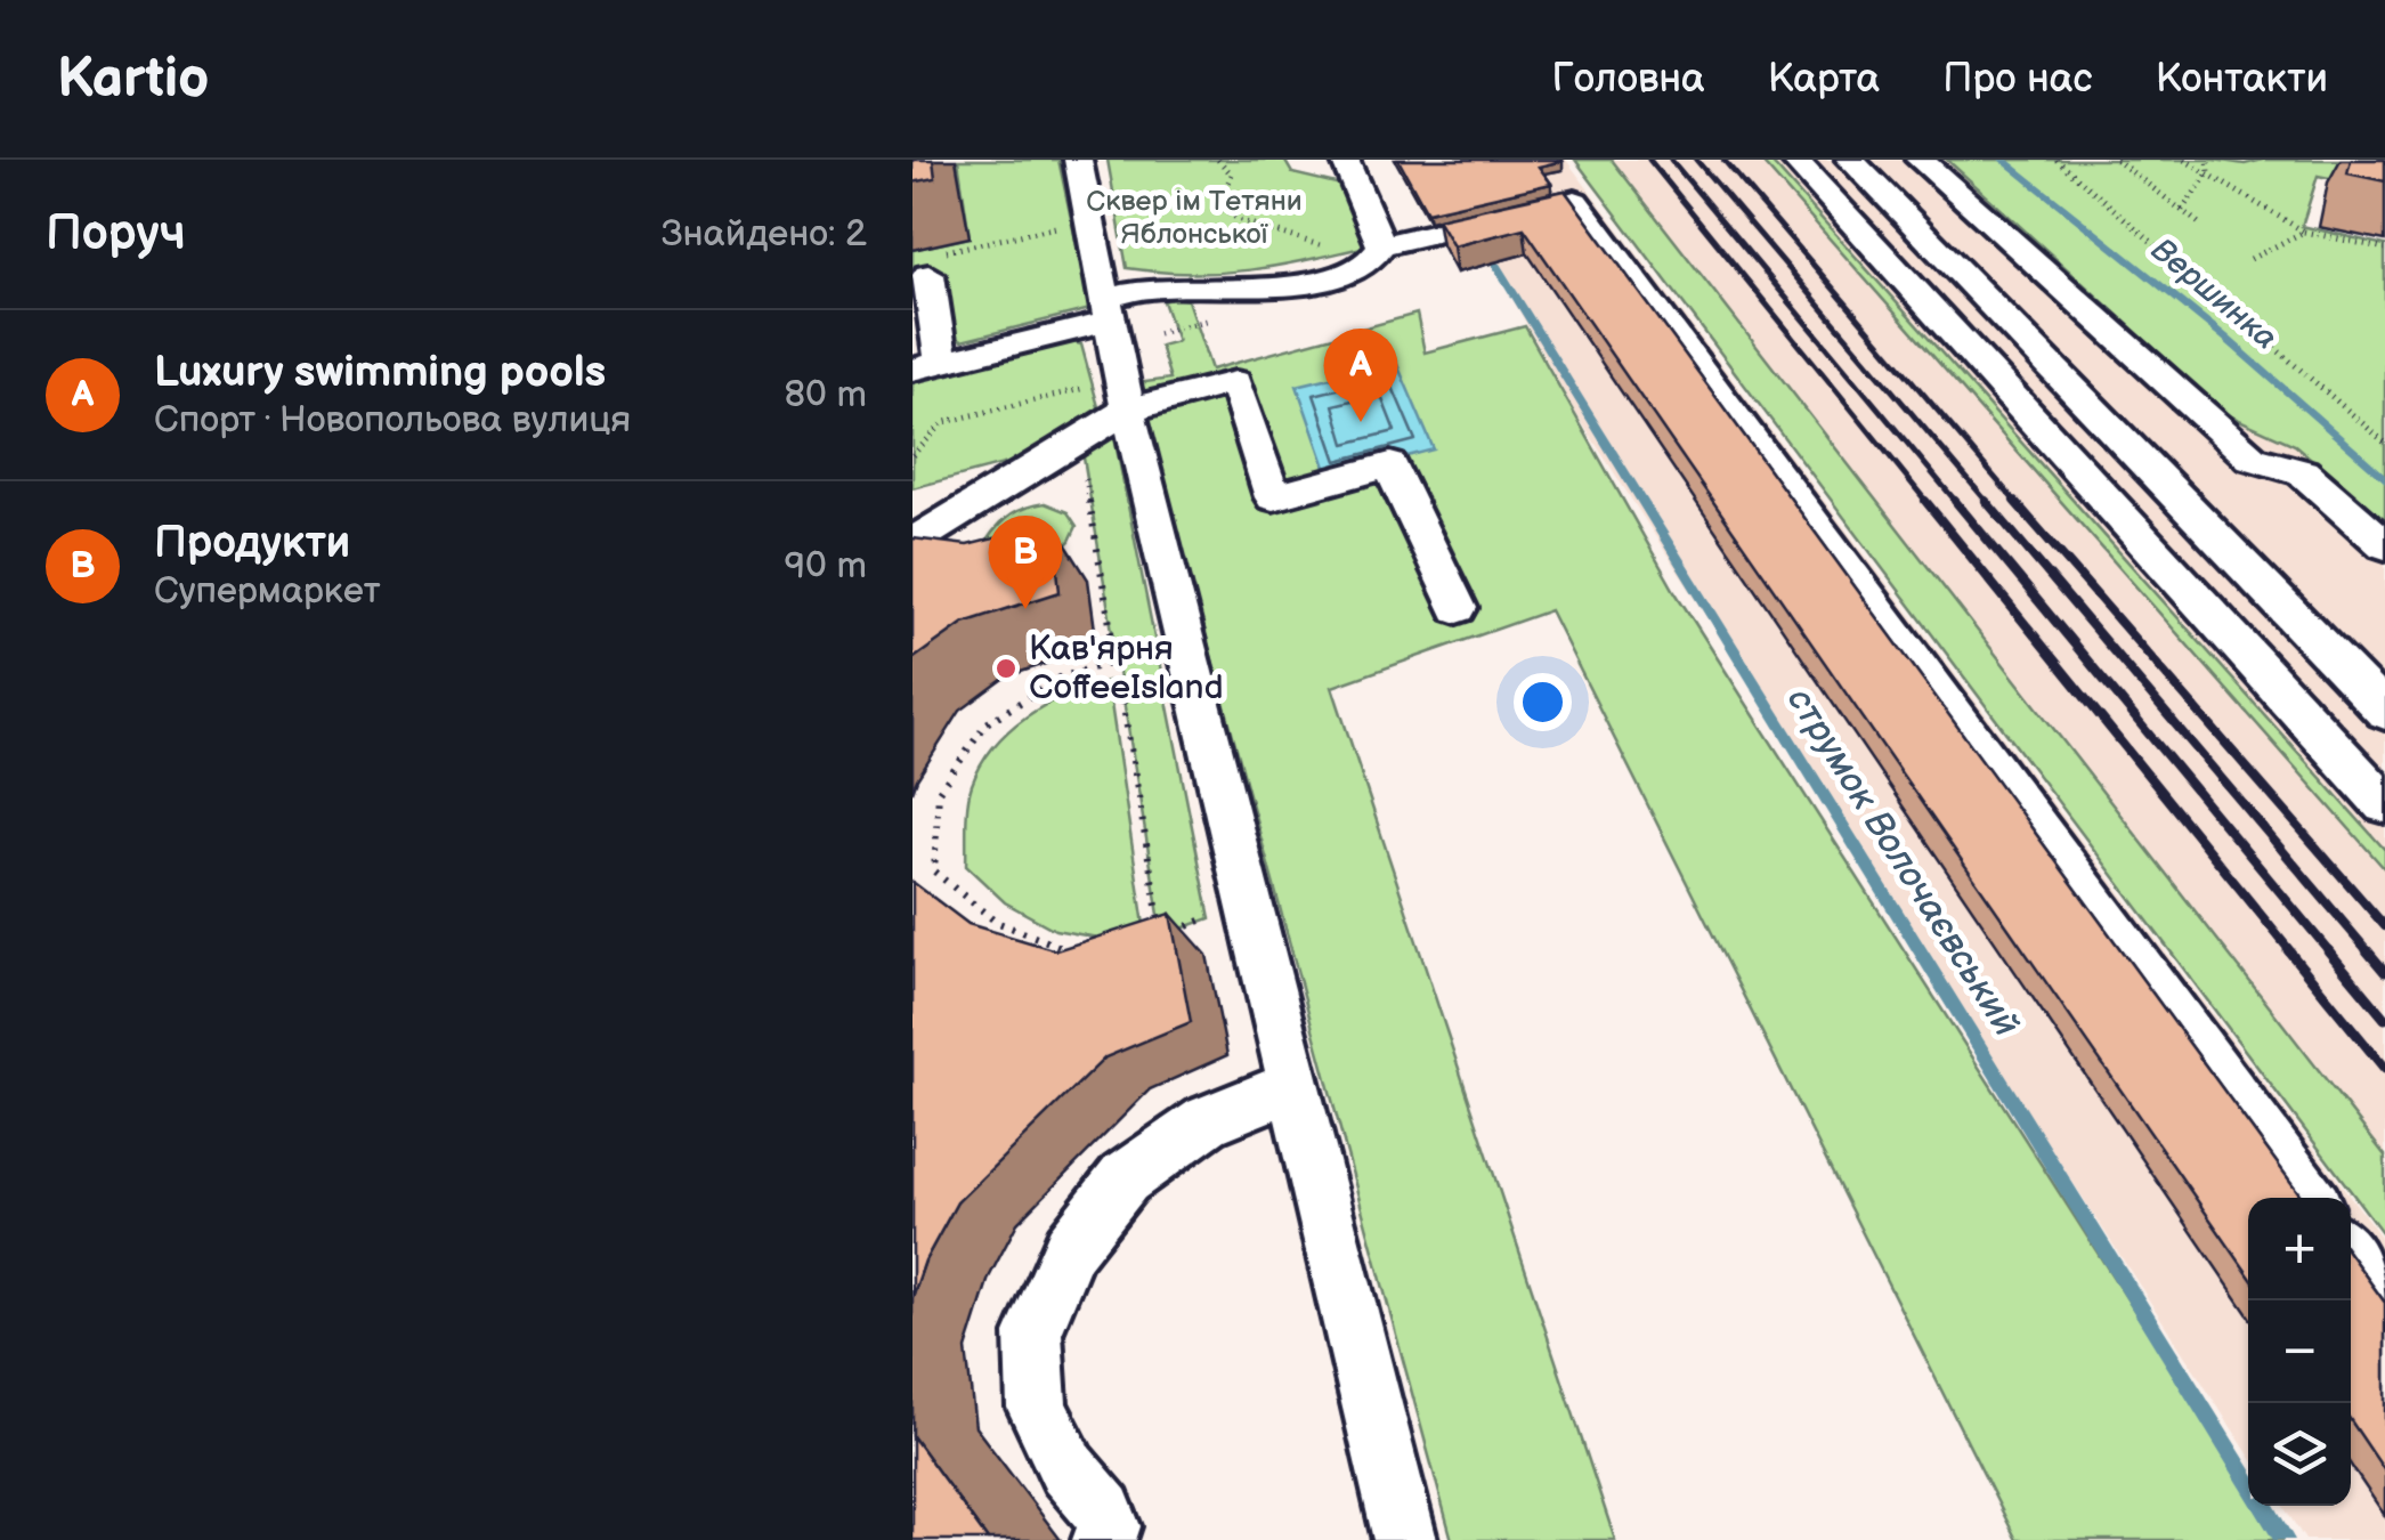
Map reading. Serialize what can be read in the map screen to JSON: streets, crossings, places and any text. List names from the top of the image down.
{
  "water": ["Вершинка", "струмок Волочаєвський"],
  "parks": ["Сквер ім Тетяни Яблонської"],
  "places": ["Кав'ярня CoffeeIsland"],
  "page": {
    "header": "Kartio",
    "nav": [
      "Головна",
      "Карта",
      "Про нас",
      "Контакти"
    ],
    "heading": ["Поруч", "Знайдено: 2"],
    "list": [
      {
        "mark": "A",
        "name": "Luxury swimming pools",
        "note": "Спорт · Новопольова вулиця",
        "value": "80 m"
      },
      {
        "mark": "B",
        "name": "Продукти",
        "note": "Супермаркет",
        "value": "90 m"
      }
    ],
    "pins": ["A", "B"],
    "map_buttons": ["+", "−"]
  }
}
